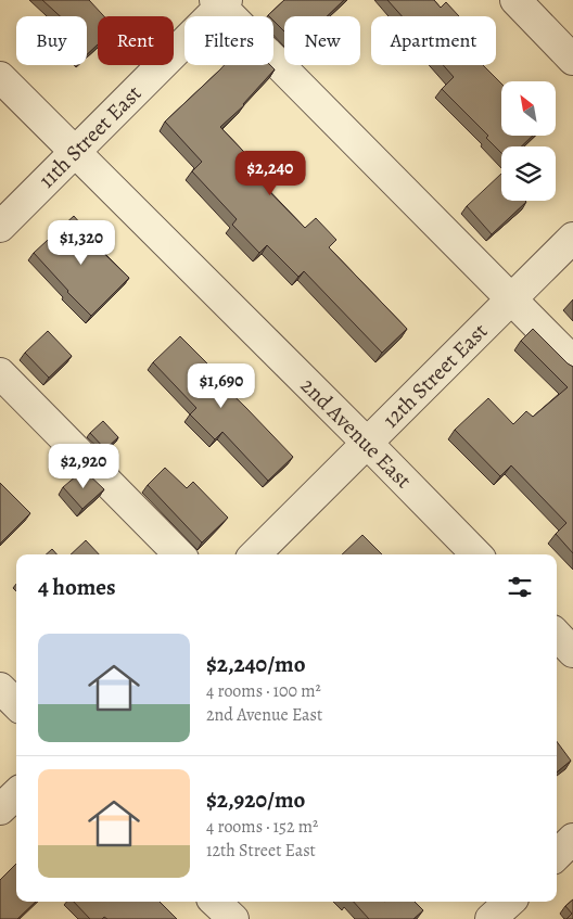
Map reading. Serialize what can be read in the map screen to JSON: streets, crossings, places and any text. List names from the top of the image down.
{
  "streets": {
    "street": ["11th Street East", "12th Street East", "2nd Avenue East"]
  },
  "crossings": [
    ["11th Street East", "2nd Avenue East"],
    ["12th Street East", "2nd Avenue East"]
  ],
  "north": "top left",
  "page": {
    "chip": [
      "Buy",
      "Rent",
      "Filters",
      "New",
      "Apartment"
    ],
    "price": [
      "$2,240",
      "$1,320",
      "$1,690",
      "$2,920"
    ],
    "heading": "4 homes",
    "list": [
      {
        "name": "$2,240/mo",
        "note": "4 rooms · 100 m² · 2nd Avenue East"
      },
      {
        "name": "$2,920/mo",
        "note": "4 rooms · 152 m² · 12th Street East"
      }
    ]
  }
}
